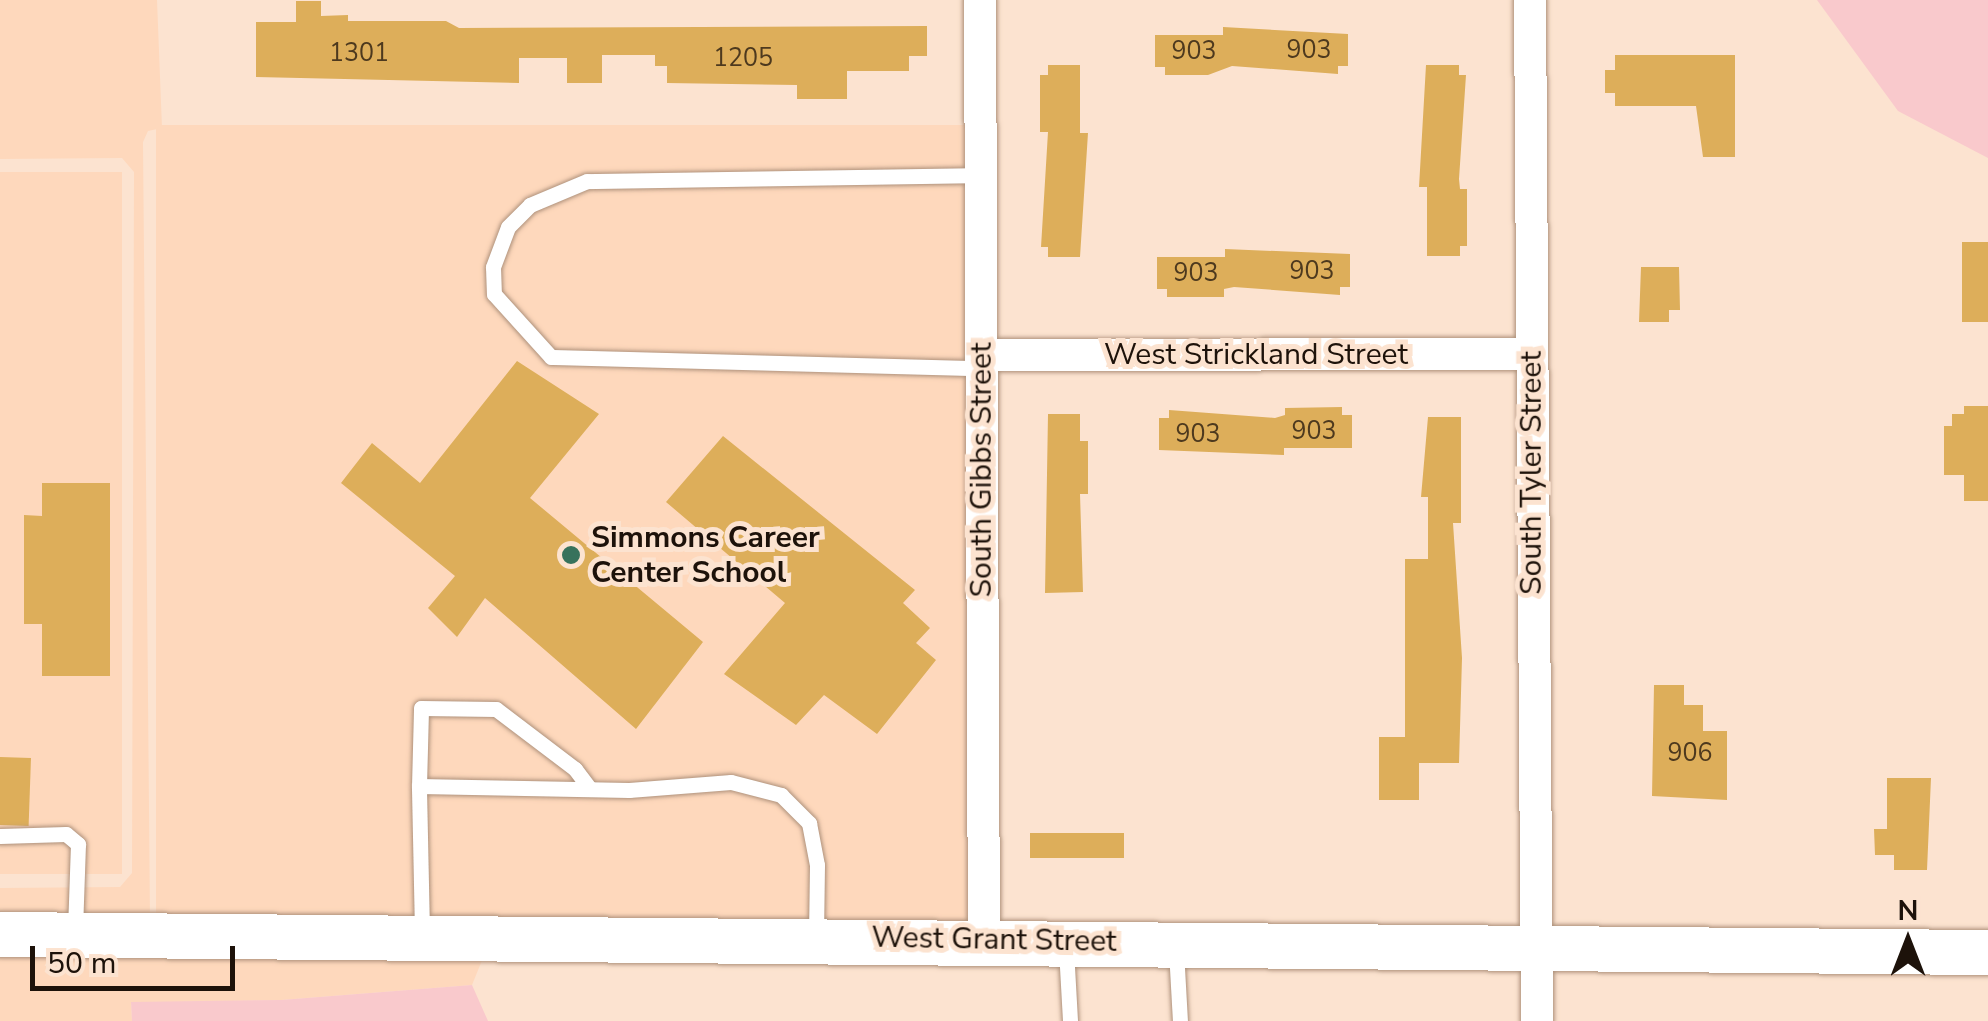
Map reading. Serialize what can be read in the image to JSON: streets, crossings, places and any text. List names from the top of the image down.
{
  "streets": {
    "street": [
      "West Strickland Street",
      "South Gibbs Street",
      "South Tyler Street",
      "West Grant Street"
    ]
  },
  "crossings": [
    ["West Strickland Street", "South Gibbs Street"],
    ["West Strickland Street", "South Tyler Street"],
    ["South Gibbs Street", "West Grant Street"],
    ["South Tyler Street", "West Grant Street"]
  ],
  "places": ["Simmons Career Center School"],
  "house_numbers": [
    "903",
    "903",
    "1301",
    "1205",
    "903",
    "903",
    "903",
    "903",
    "906"
  ],
  "scale_bar": "50 m",
  "north": "top"
}
